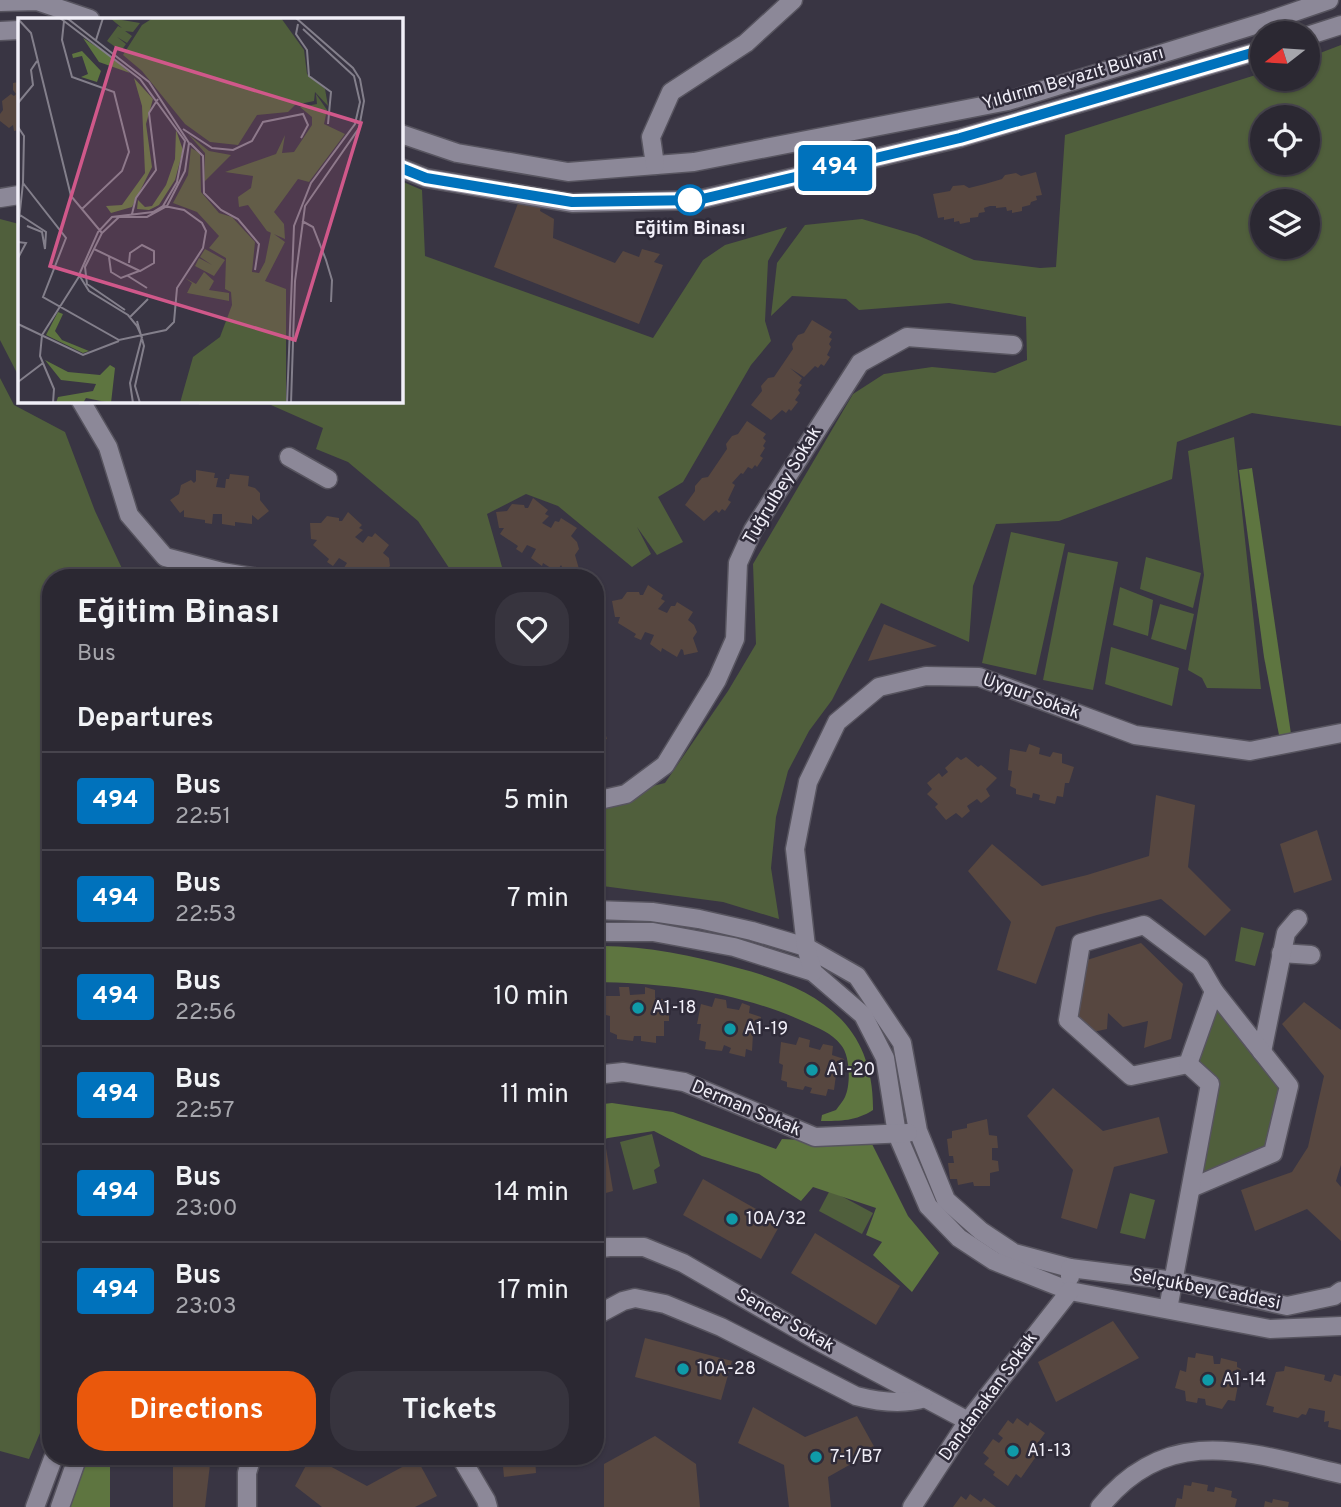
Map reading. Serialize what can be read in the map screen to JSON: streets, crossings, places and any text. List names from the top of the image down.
{
  "streets": {
    "street": [
      "Yıldırım Beyazıt Bulvarı",
      "Tuğrulbey Sokak",
      "Uygur Sokak",
      "Derman Sokak",
      "Selçukbey Caddesi",
      "Sencer Sokak",
      "Dandanakan Sokak"
    ]
  },
  "crossings": [
    ["Uygur Sokak", "Selçukbey Caddesi"],
    ["Derman Sokak", "Selçukbey Caddesi"],
    ["Selçukbey Caddesi", "Dandanakan Sokak"],
    ["Sencer Sokak", "Dandanakan Sokak"]
  ],
  "places": [
    "Eğitim Binası",
    "A1-18",
    "A1-19",
    "A1-20",
    "10A/32",
    "10A-28",
    "A1-14",
    "A1-13",
    "7-1/B7"
  ],
  "lines": ["bus line 494"],
  "north": "left",
  "page": {
    "on_map": "494",
    "heading": [
      ["Eğitim Binası", "Bus"],
      "Departures"
    ],
    "list": [
      {
        "mark": "494",
        "name": "Bus",
        "note": "22:51",
        "value": "5 min"
      },
      {
        "mark": "494",
        "name": "Bus",
        "note": "22:53",
        "value": "7 min"
      },
      {
        "mark": "494",
        "name": "Bus",
        "note": "22:56",
        "value": "10 min"
      },
      {
        "mark": "494",
        "name": "Bus",
        "note": "22:57",
        "value": "11 min"
      },
      {
        "mark": "494",
        "name": "Bus",
        "note": "23:00",
        "value": "14 min"
      },
      {
        "mark": "494",
        "name": "Bus",
        "note": "23:03",
        "value": "17 min"
      }
    ],
    "buttons": ["Directions", "Tickets"]
  }
}
